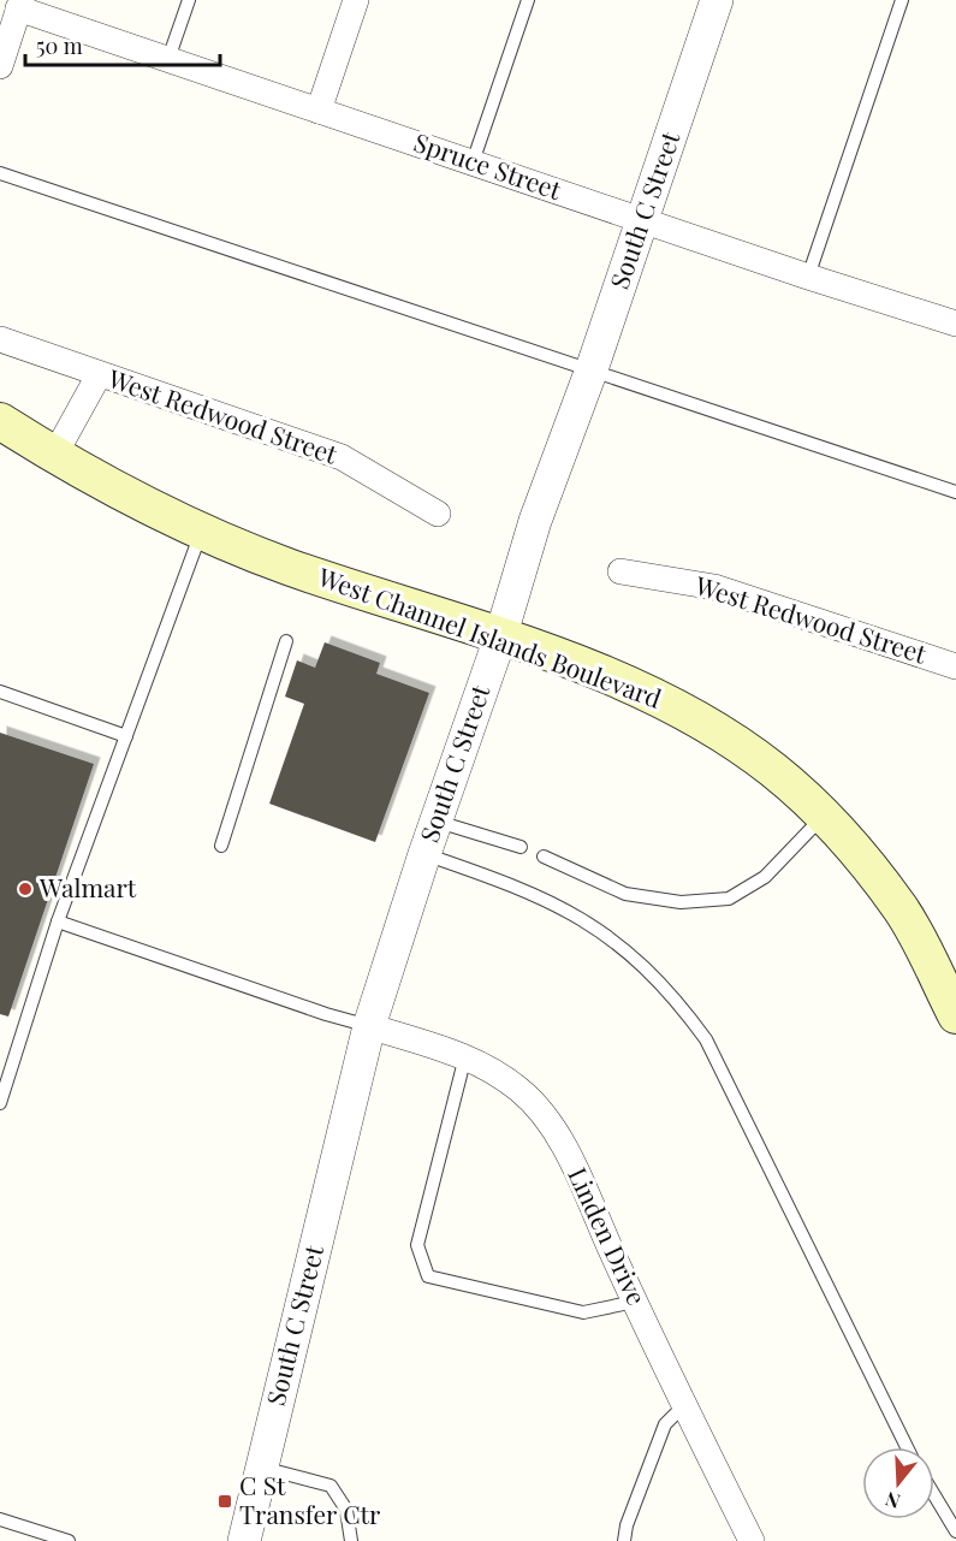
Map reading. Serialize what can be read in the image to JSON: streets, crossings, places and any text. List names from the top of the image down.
{
  "streets": {
    "main road": ["West Channel Islands Boulevard"],
    "street": [
      "Spruce Street",
      "South C Street",
      "West Redwood Street",
      "Linden Drive"
    ]
  },
  "crossings": [
    ["Spruce Street", "South C Street"],
    ["South C Street", "West Channel Islands Boulevard"],
    ["South C Street", "Linden Drive"]
  ],
  "places": {
    "other": ["Walmart"],
    "transit": ["C St Transfer Ctr"]
  },
  "scale_bar": "50 m",
  "north": "bottom"
}
